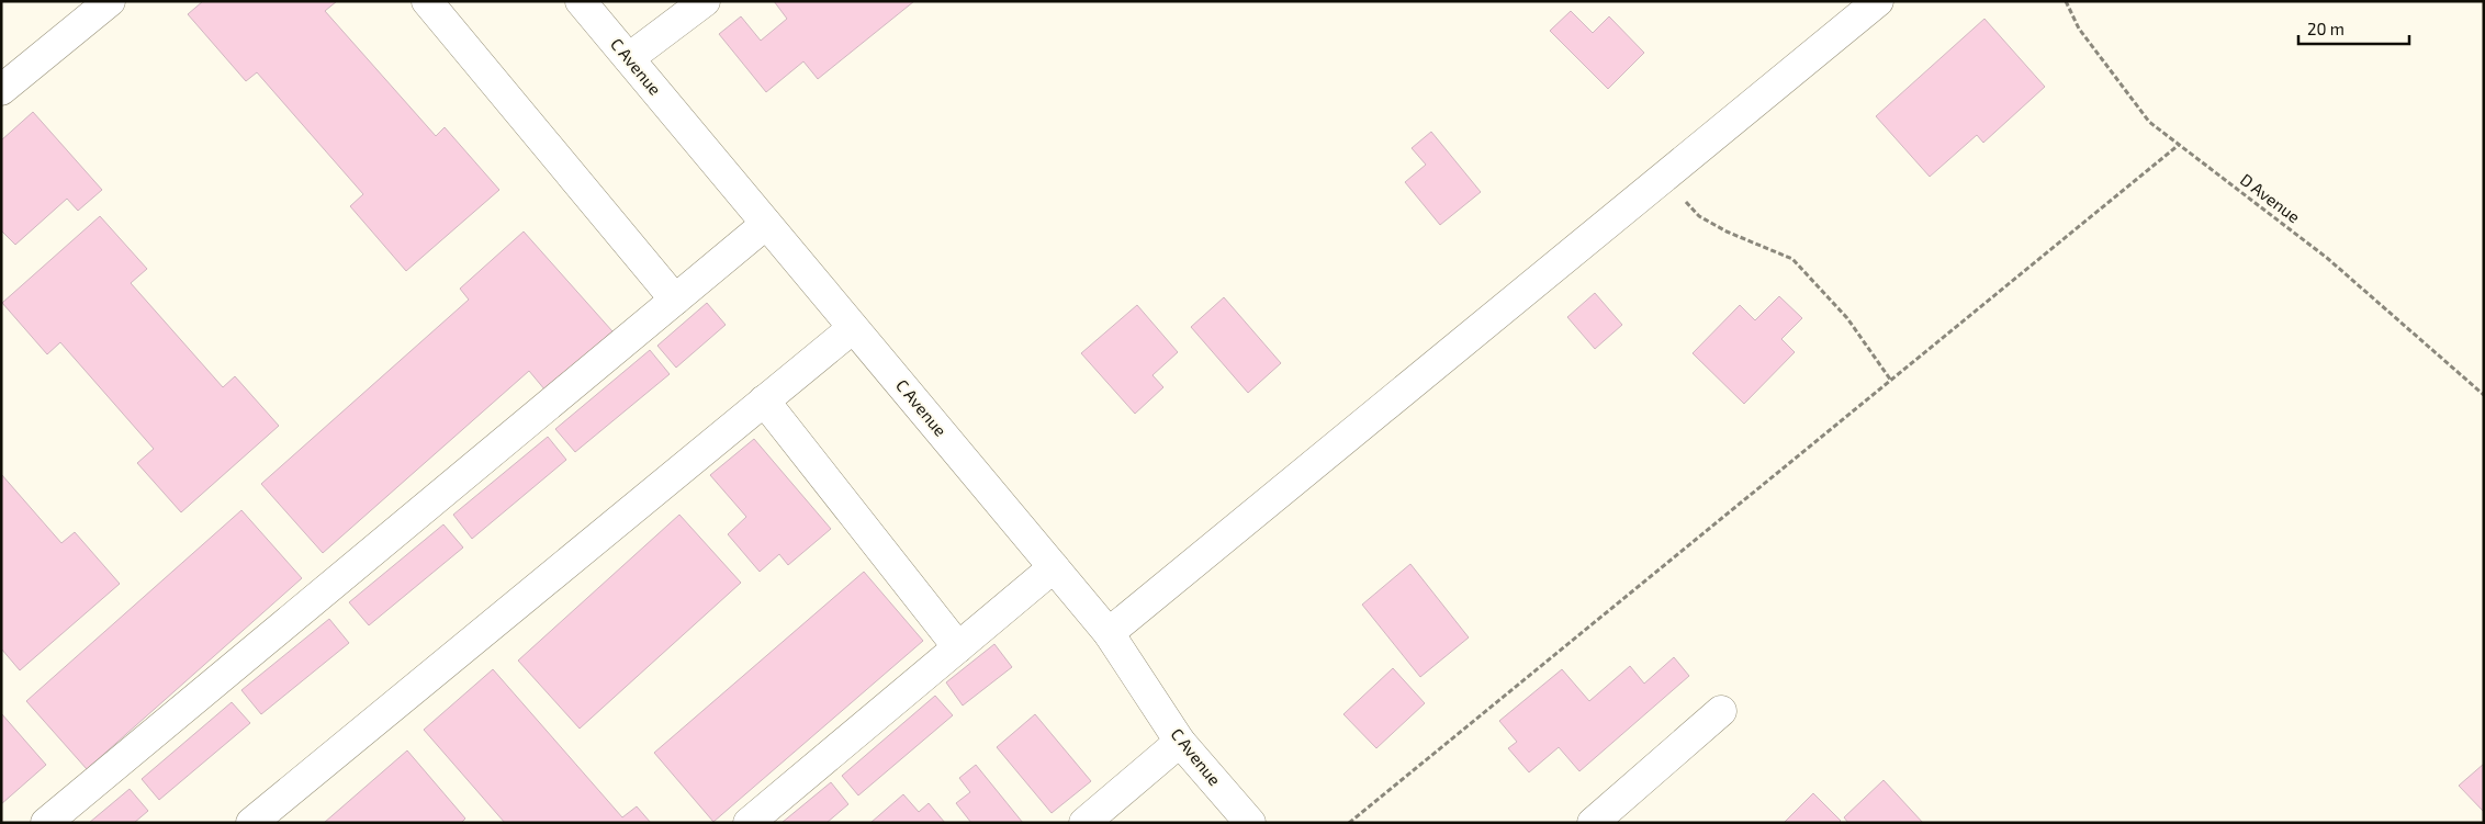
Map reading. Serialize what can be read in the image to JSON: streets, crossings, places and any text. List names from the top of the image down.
{
  "streets": {
    "street": ["C Avenue"],
    "path": ["D Avenue"]
  },
  "scale_bar": "20 m"
}
